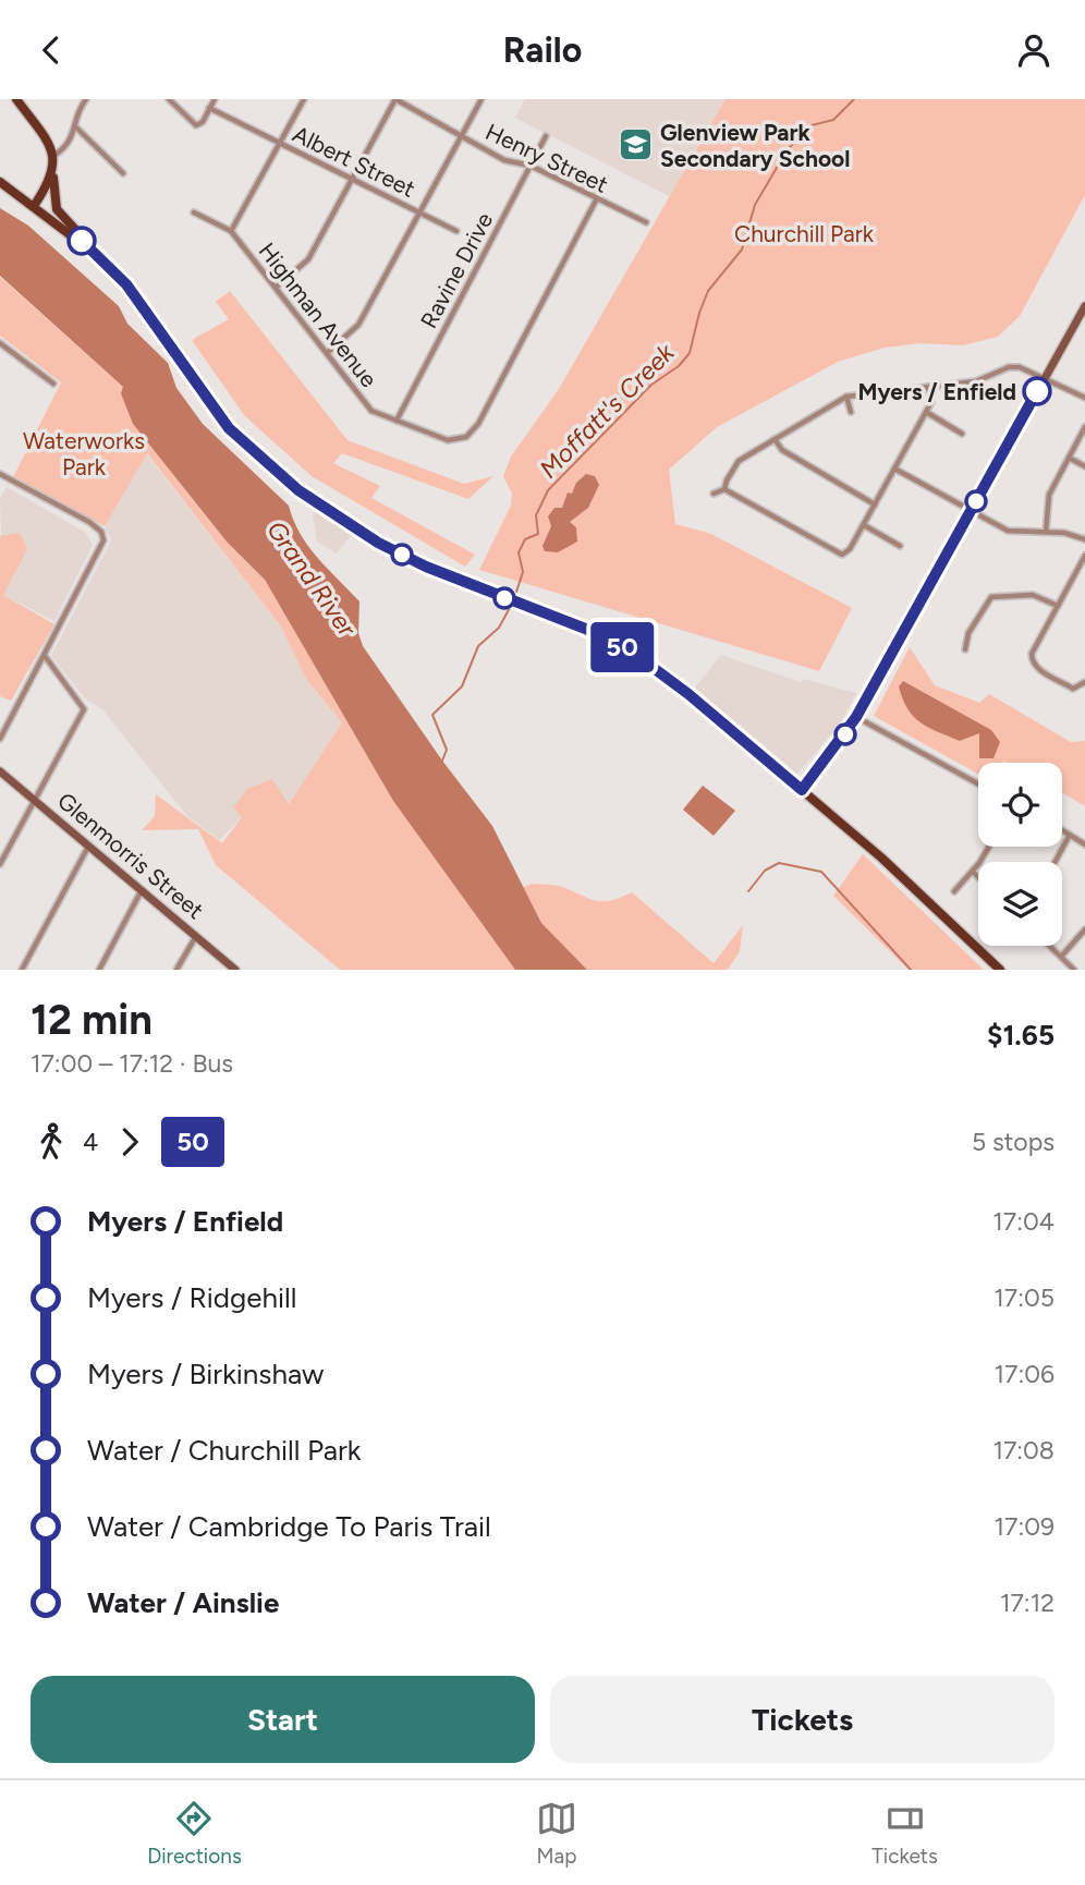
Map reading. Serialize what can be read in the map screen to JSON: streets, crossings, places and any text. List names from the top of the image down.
{
  "streets": {
    "main road": ["Glenmorris Street"],
    "street": [
      "Henry Street",
      "Albert Street",
      "Ravine Drive",
      "Highman Avenue"
    ]
  },
  "crossings": [
    ["Henry Street", "Ravine Drive"],
    ["Henry Street", "Highman Avenue"],
    ["Ravine Drive", "Highman Avenue"]
  ],
  "water": ["Moffatt's Creek", "Grand River"],
  "parks": ["Churchill Park", "Waterworks Park"],
  "places": {
    "school or university": ["Glenview Park Secondary School"],
    "other": ["Myers / Enfield"]
  },
  "lines": ["bus line 50"],
  "page": {
    "header": "Railo",
    "on_map": "50",
    "heading": ["12 min", "17:00 – 17:12 · Bus", "$1.65"],
    "legs": ["4", "50", "5 stops"],
    "list": [
      {
        "name": "Myers / Enfield",
        "value": "17:04"
      },
      {
        "name": "Myers / Ridgehill",
        "value": "17:05"
      },
      {
        "name": "Myers / Birkinshaw",
        "value": "17:06"
      },
      {
        "name": "Water / Churchill Park",
        "value": "17:08"
      },
      {
        "name": "Water / Cambridge To Paris Trail",
        "value": "17:09"
      },
      {
        "name": "Water / Ainslie",
        "value": "17:12"
      }
    ],
    "buttons": ["Start", "Tickets"],
    "tabs": ["Directions", "Map", "Tickets"]
  }
}
